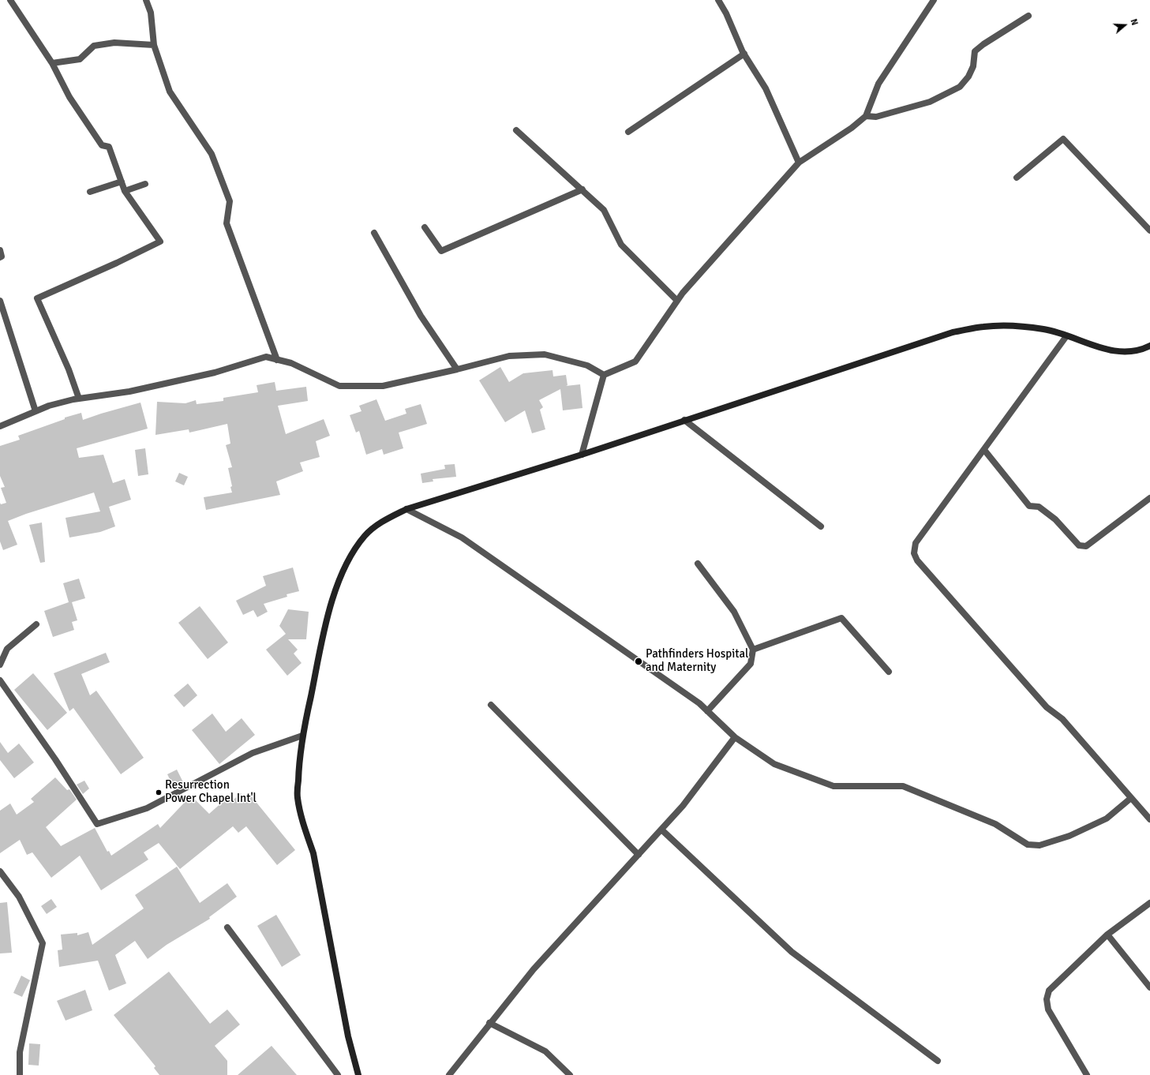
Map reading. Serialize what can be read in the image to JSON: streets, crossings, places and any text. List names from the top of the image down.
{
  "places": ["Pathfinders Hospital and Maternity", "Resurrection Power Chapel Int'l"],
  "north": "right"
}
